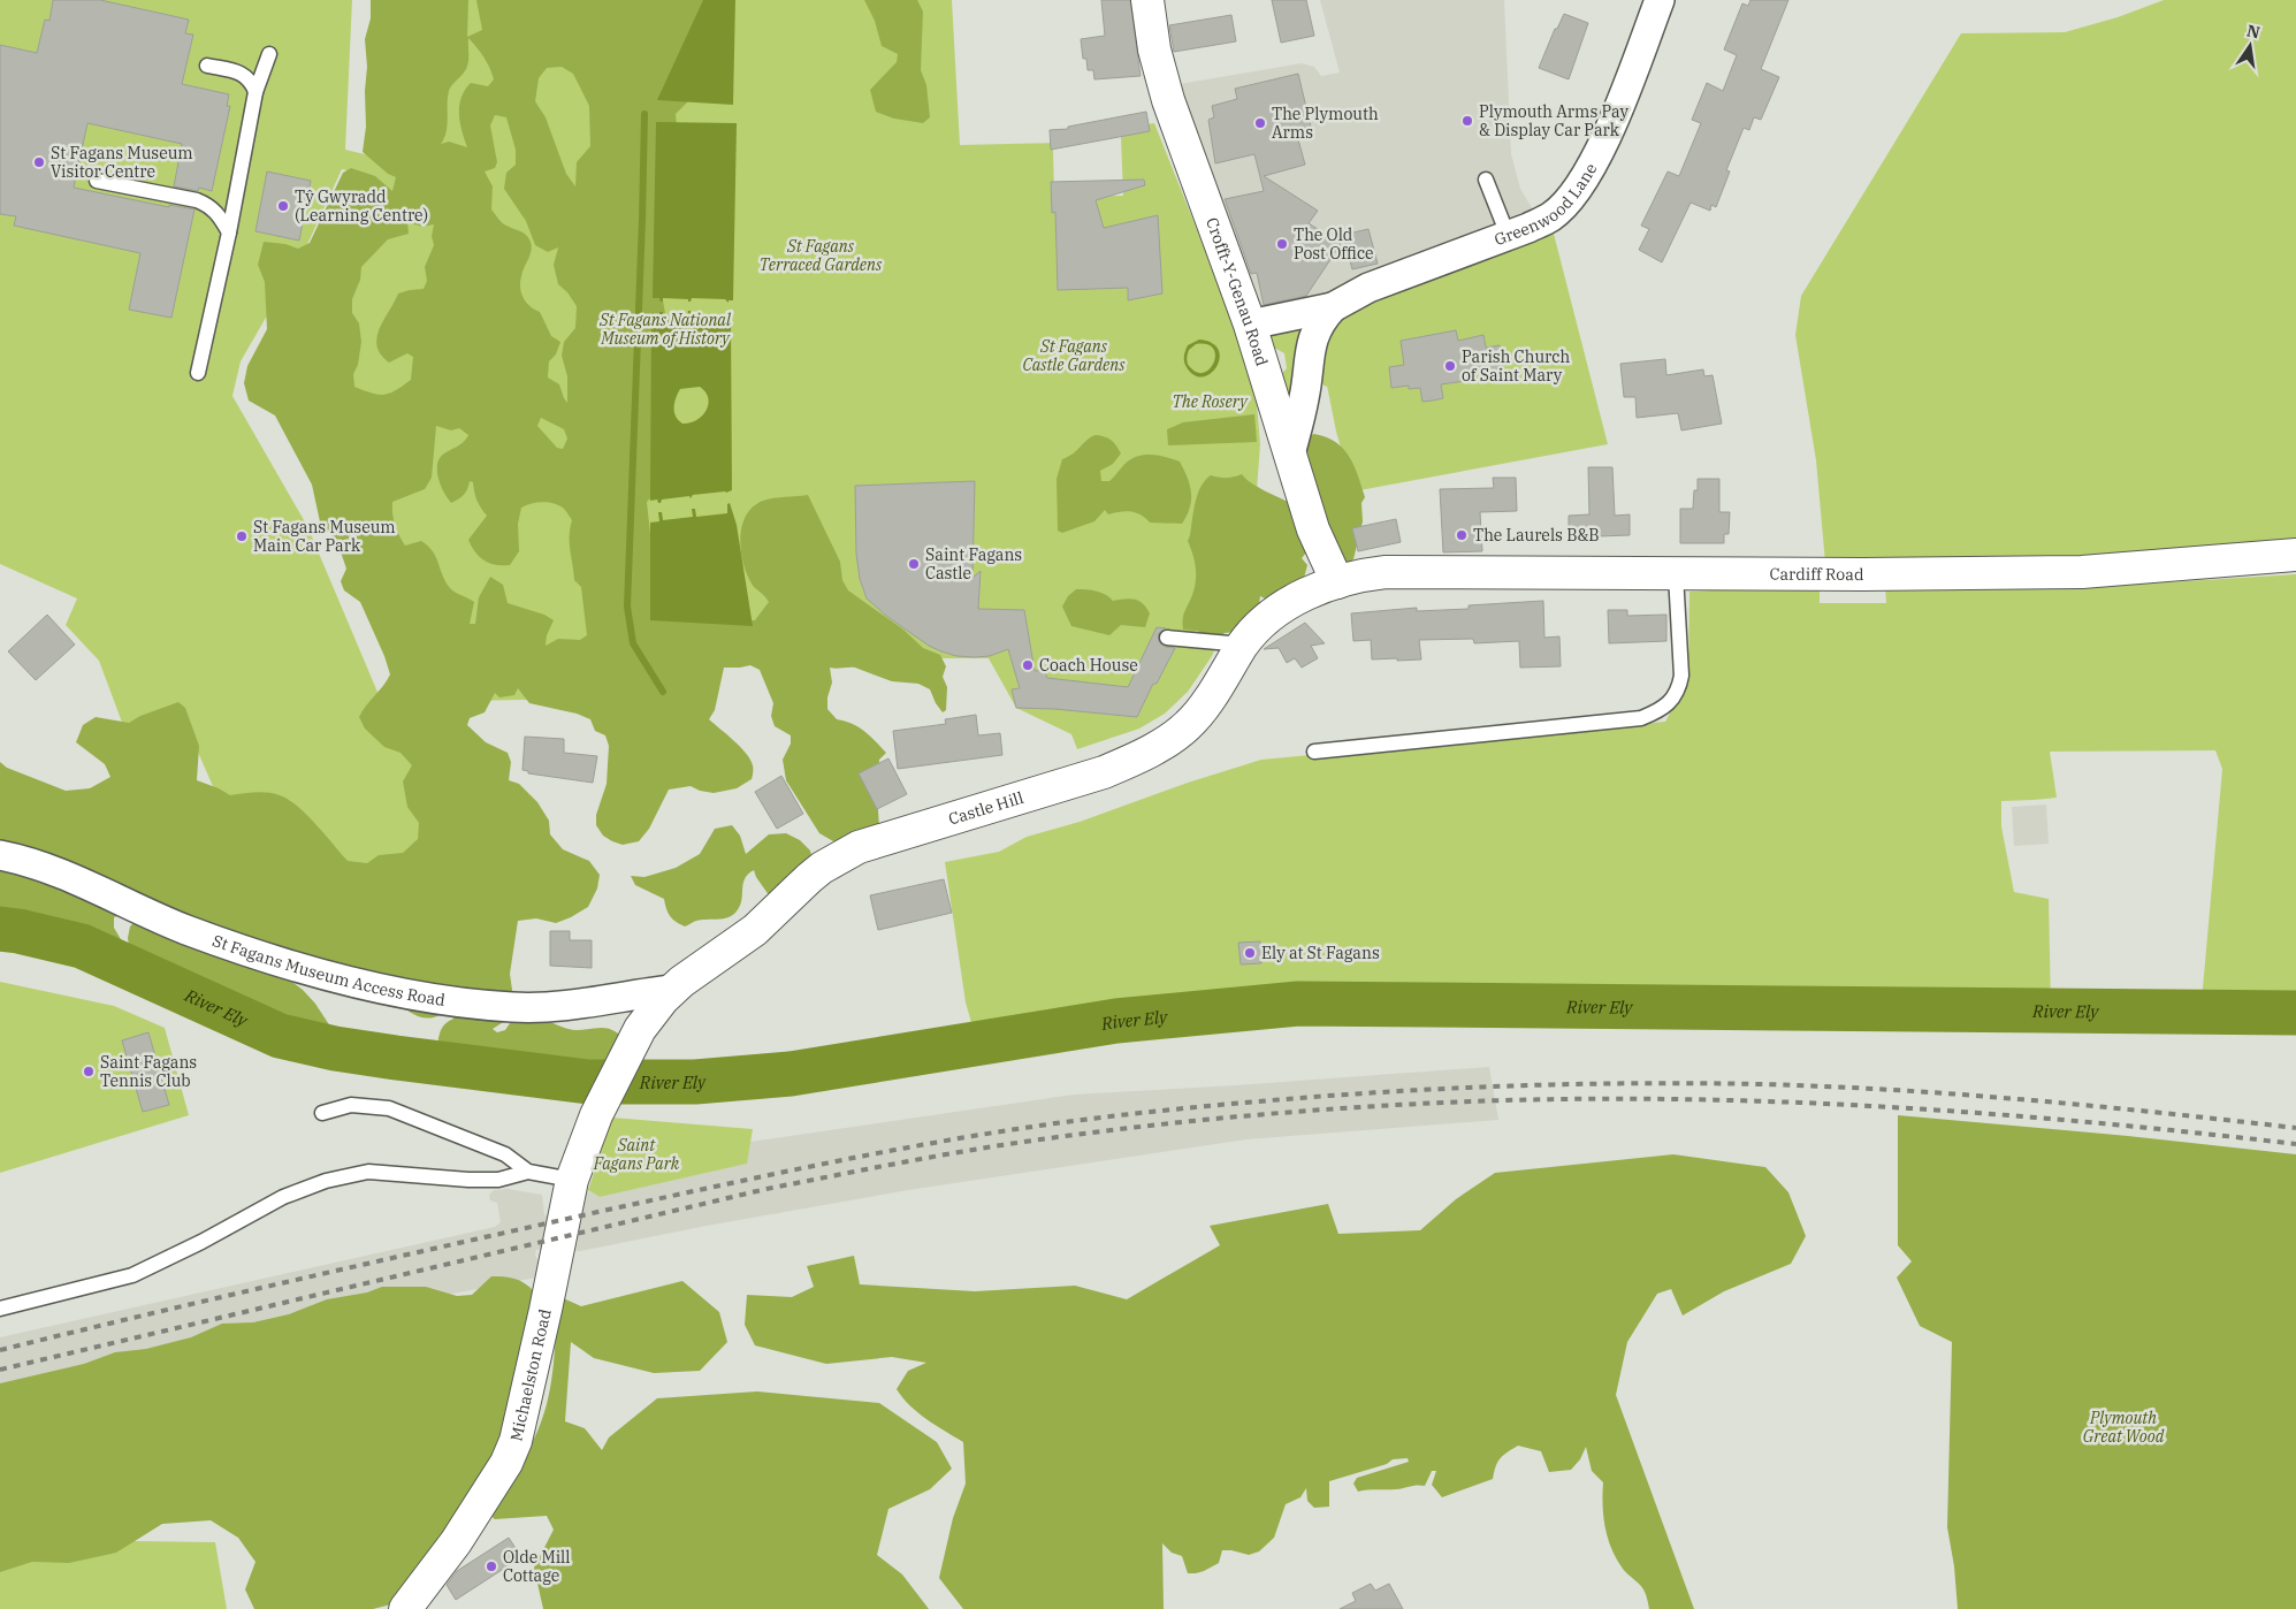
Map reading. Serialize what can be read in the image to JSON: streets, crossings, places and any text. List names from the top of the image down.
{
  "streets": {
    "street": [
      "Greenwood Lane",
      "Crofft-Y-Genau Road",
      "Cardiff Road",
      "Castle Hill",
      "St Fagans Museum Access Road",
      "Michaelston Road"
    ]
  },
  "crossings": [
    ["Greenwood Lane", "Crofft-Y-Genau Road"],
    ["Crofft-Y-Genau Road", "Cardiff Road"],
    ["Crofft-Y-Genau Road", "Castle Hill"],
    ["Cardiff Road", "Castle Hill"],
    ["Castle Hill", "St Fagans Museum Access Road"],
    ["Castle Hill", "Michaelston Road"]
  ],
  "water": ["River Ely"],
  "parks": [
    "St Fagans Terraced Gardens",
    "St Fagans National Museum of History",
    "St Fagans Castle Gardens",
    "The Rosery",
    "Saint Fagans Park",
    "Plymouth Great Wood"
  ],
  "places": [
    "Plymouth Arms Pay & Display Car Park",
    "The Plymouth Arms",
    "St Fagans Museum Visitor Centre",
    "Tŷ Gwyradd (Learning Centre)",
    "The Old Post Office",
    "Parish Church of Saint Mary",
    "The Laurels B&B",
    "St Fagans Museum Main Car Park",
    "Saint Fagans Castle",
    "Coach House",
    "Ely at St Fagans",
    "Saint Fagans Tennis Club",
    "Olde Mill Cottage"
  ],
  "north": "top"
}
